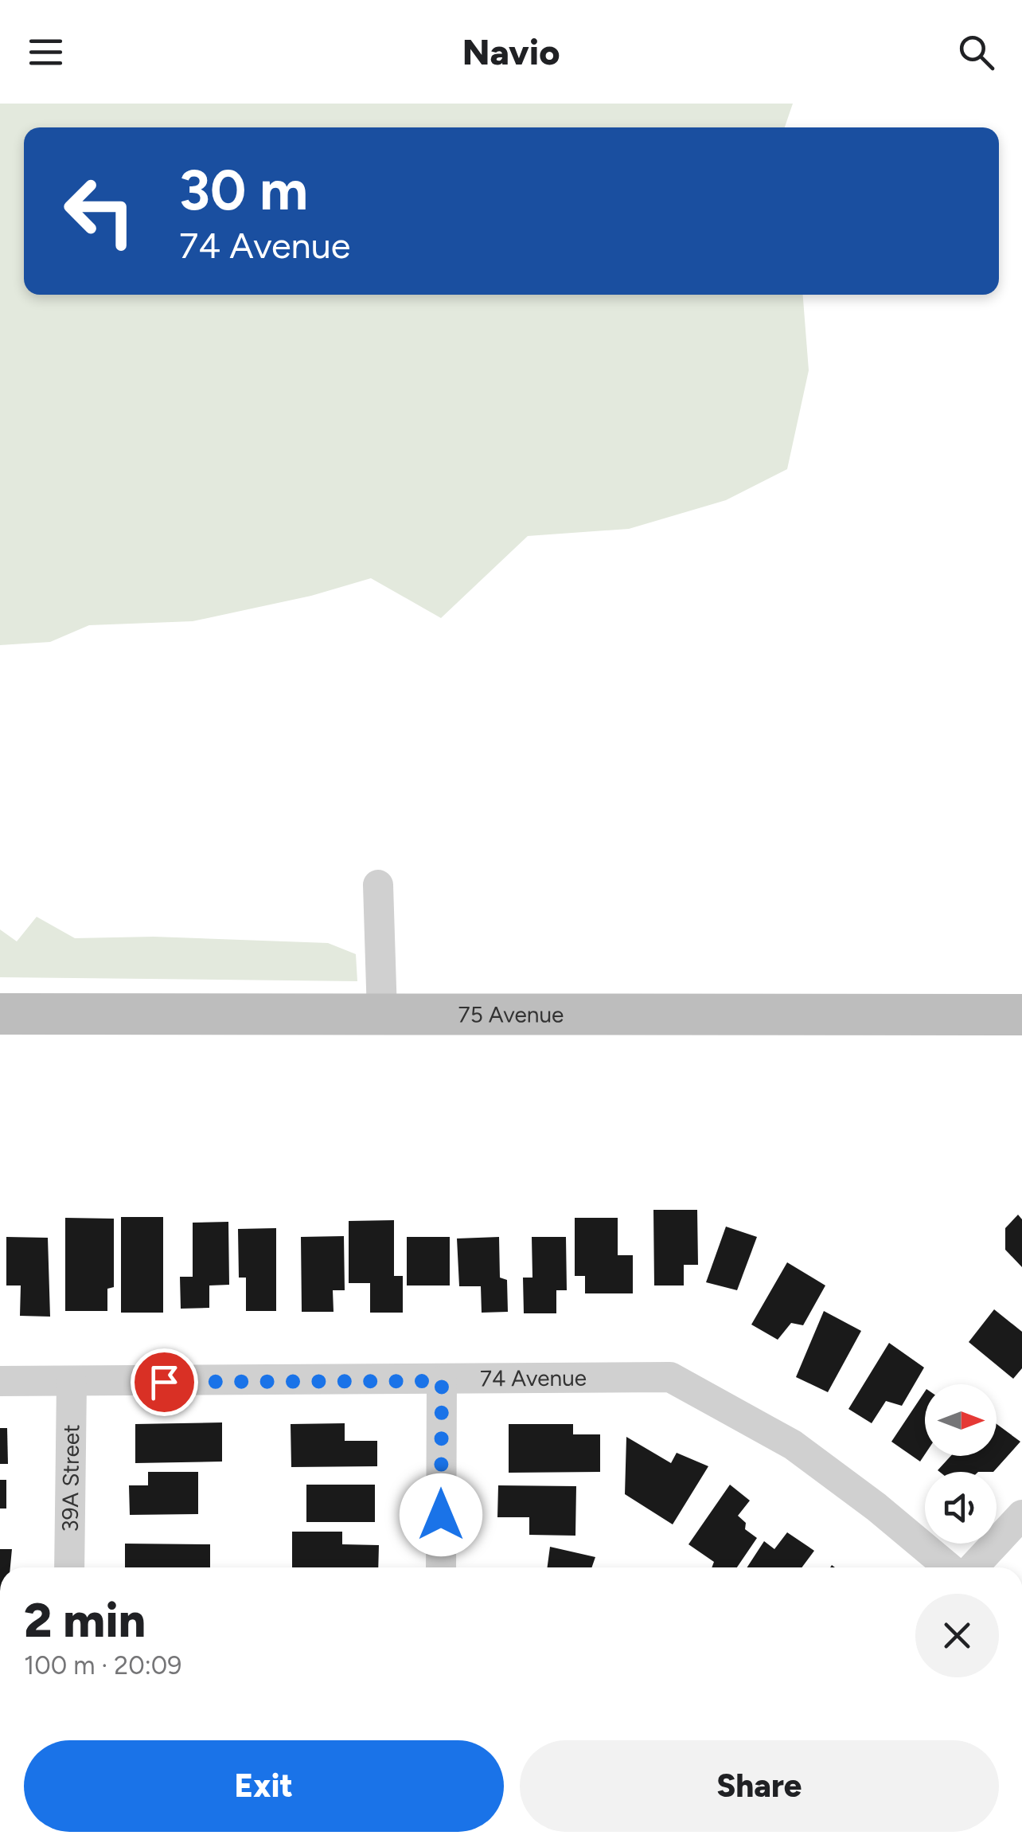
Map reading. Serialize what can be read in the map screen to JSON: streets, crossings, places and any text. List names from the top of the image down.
{
  "streets": {
    "main road": ["75 Avenue"],
    "street": ["74 Avenue", "39A Street"]
  },
  "crossings": [
    ["74 Avenue", "39A Street"]
  ],
  "north": "right",
  "page": {
    "header": "Navio",
    "turn": ["30 m", "74 Avenue"],
    "heading": ["2 min", "100 m · 20:09"],
    "buttons": ["Exit", "Share"]
  }
}
